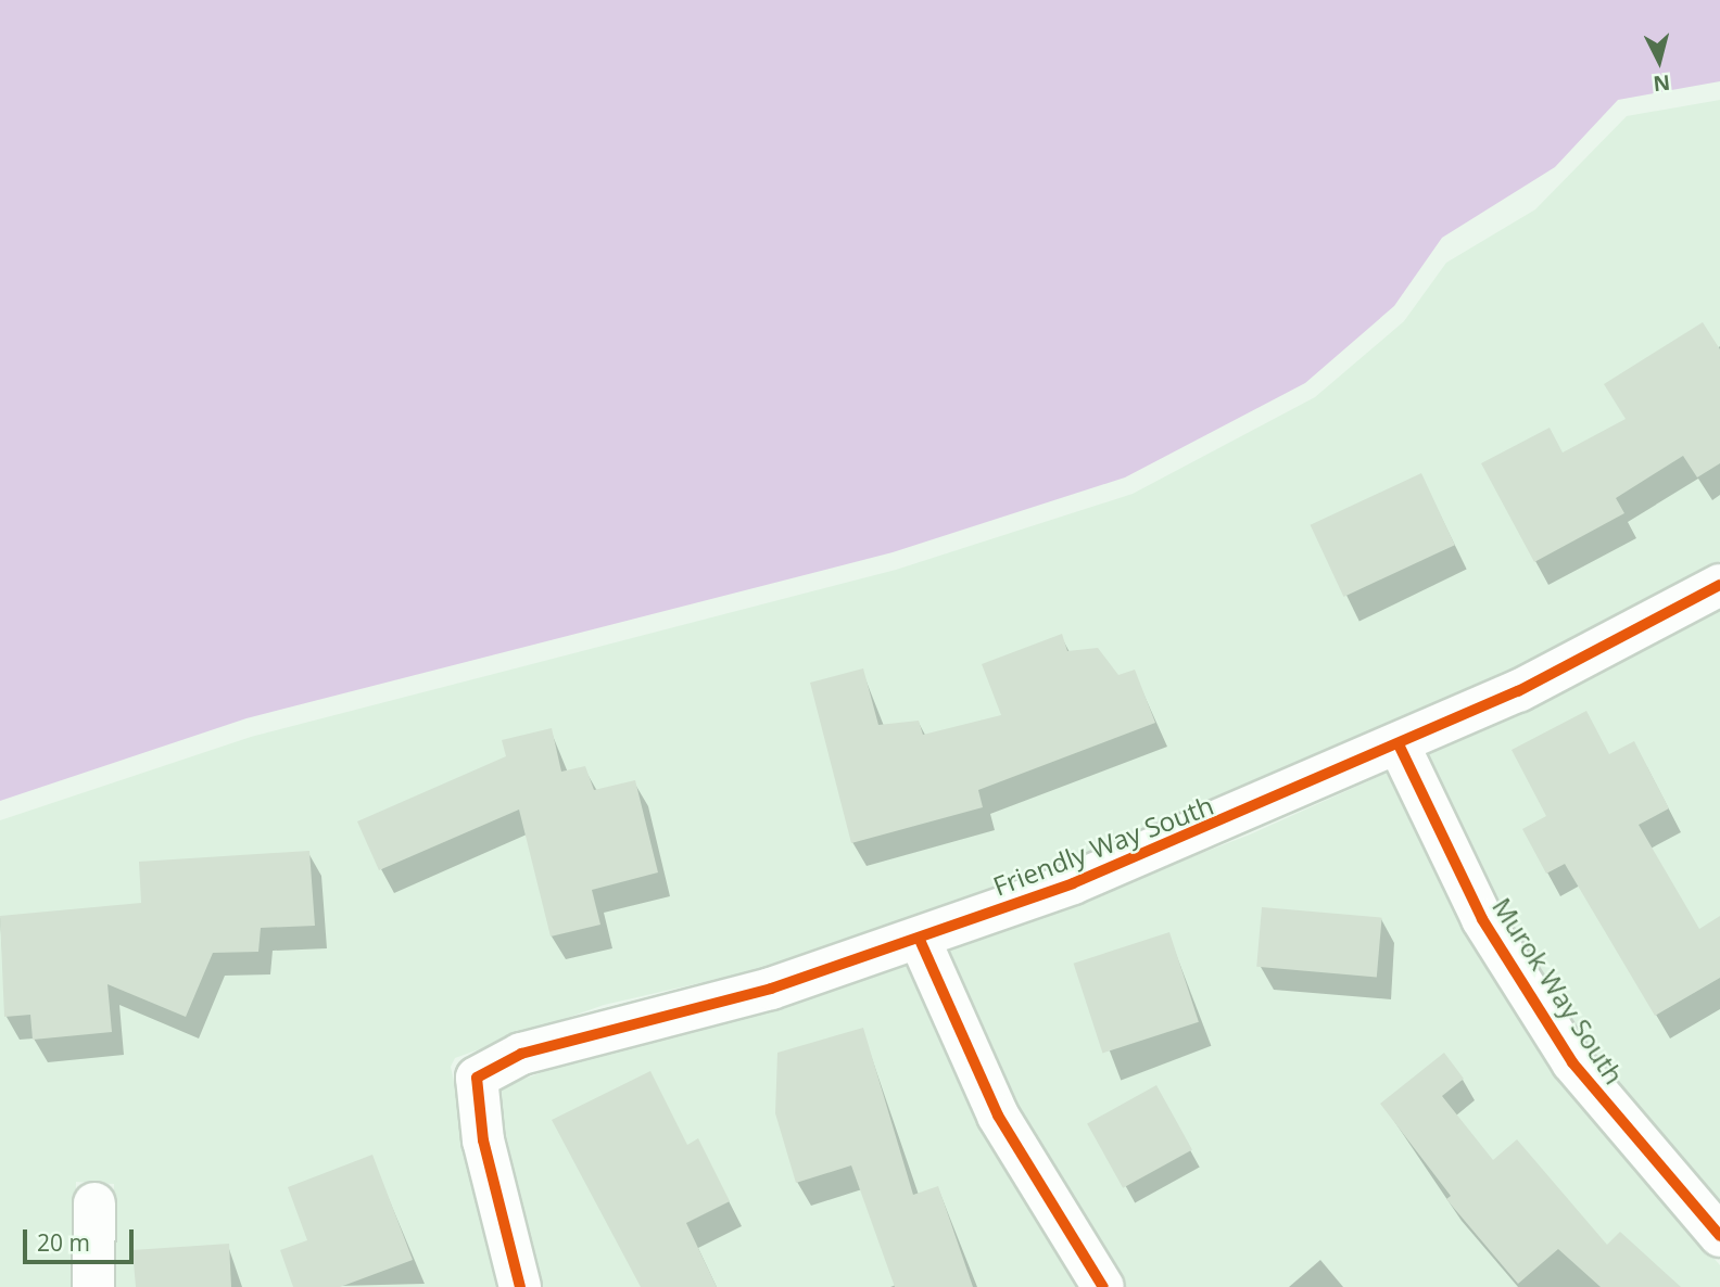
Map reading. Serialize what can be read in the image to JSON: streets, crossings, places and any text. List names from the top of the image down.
{
  "streets": {
    "street": ["Friendly Way South", "Murok Way South"]
  },
  "crossings": [
    ["Friendly Way South", "Murok Way South"]
  ],
  "scale_bar": "20 m",
  "north": "bottom"
}
